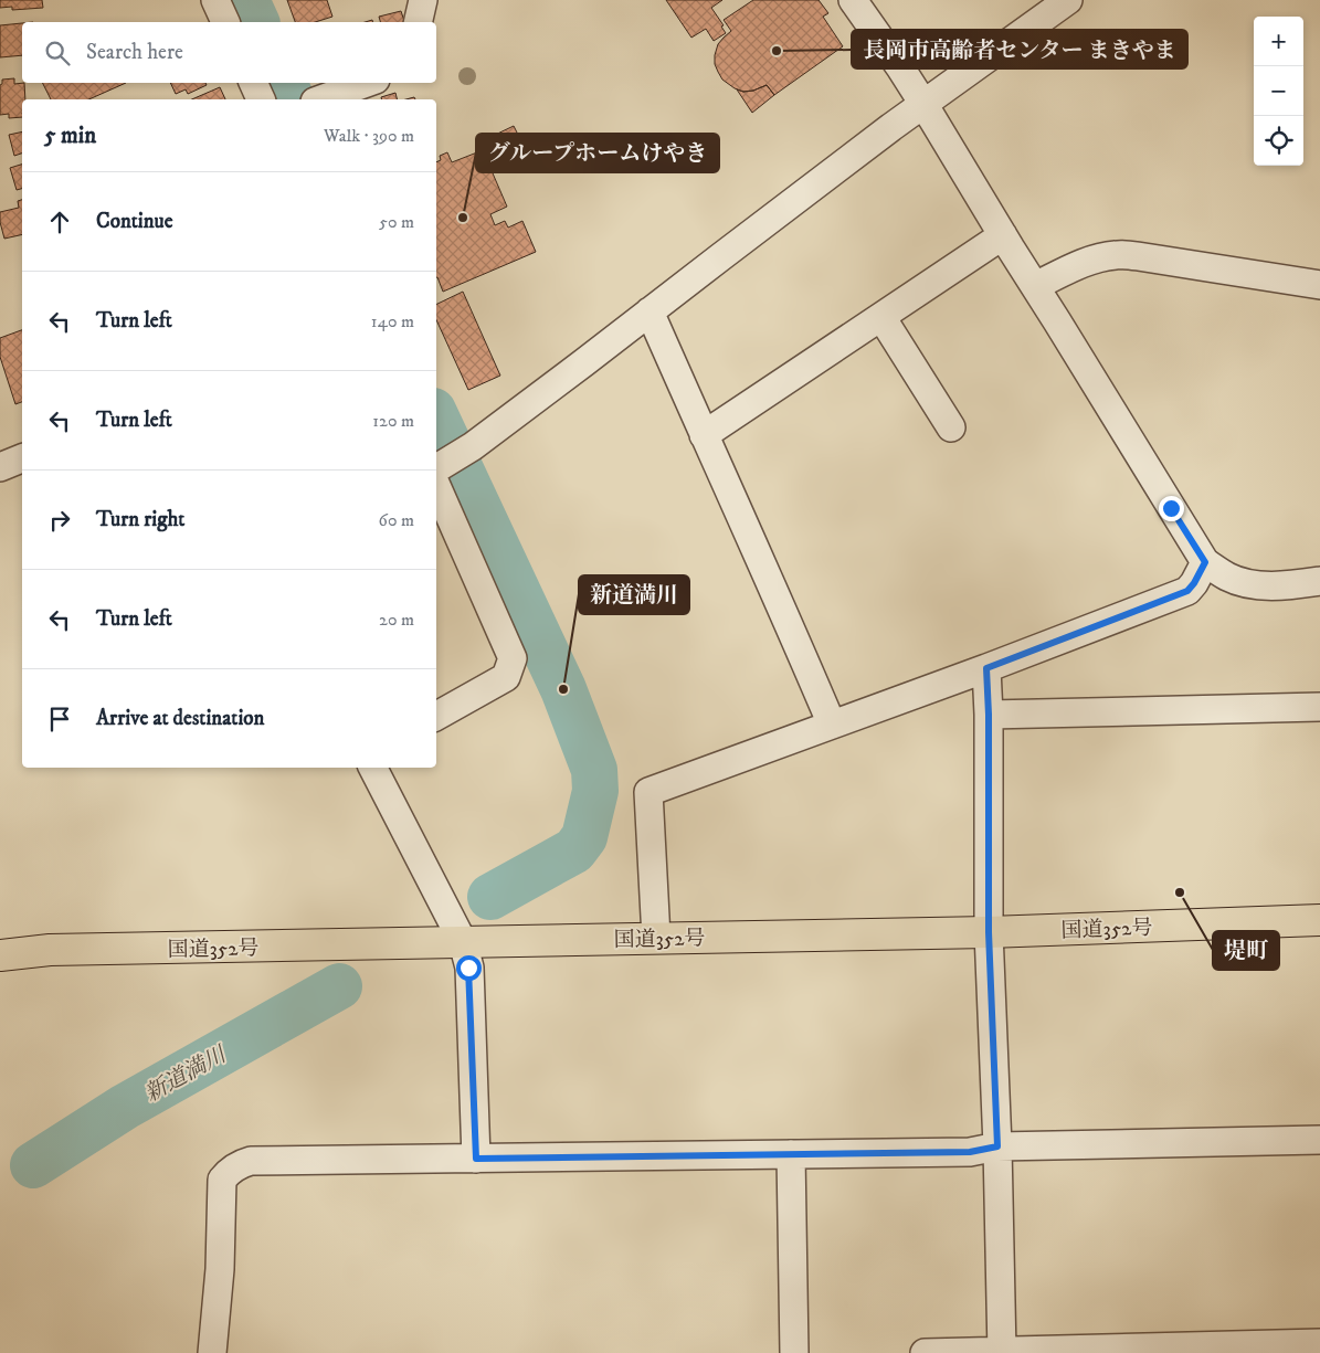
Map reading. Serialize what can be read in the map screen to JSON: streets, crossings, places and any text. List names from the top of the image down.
{
  "streets": {
    "highway": ["国道352号"]
  },
  "water": ["新道満川"],
  "places": [
    "長岡市高齢者センター まきやま",
    "グループホームけやき",
    "新道満川",
    "堤町"
  ],
  "page": {
    "map_buttons": ["+", "−"],
    "search": "Search here",
    "heading": ["5 min", "Walk · 390 m"],
    "list": [
      ["Continue", "50 m"],
      ["Turn left", "140 m"],
      ["Turn left", "120 m"],
      ["Turn right", "60 m"],
      ["Turn left", "20 m"],
      "Arrive at destination"
    ]
  }
}
